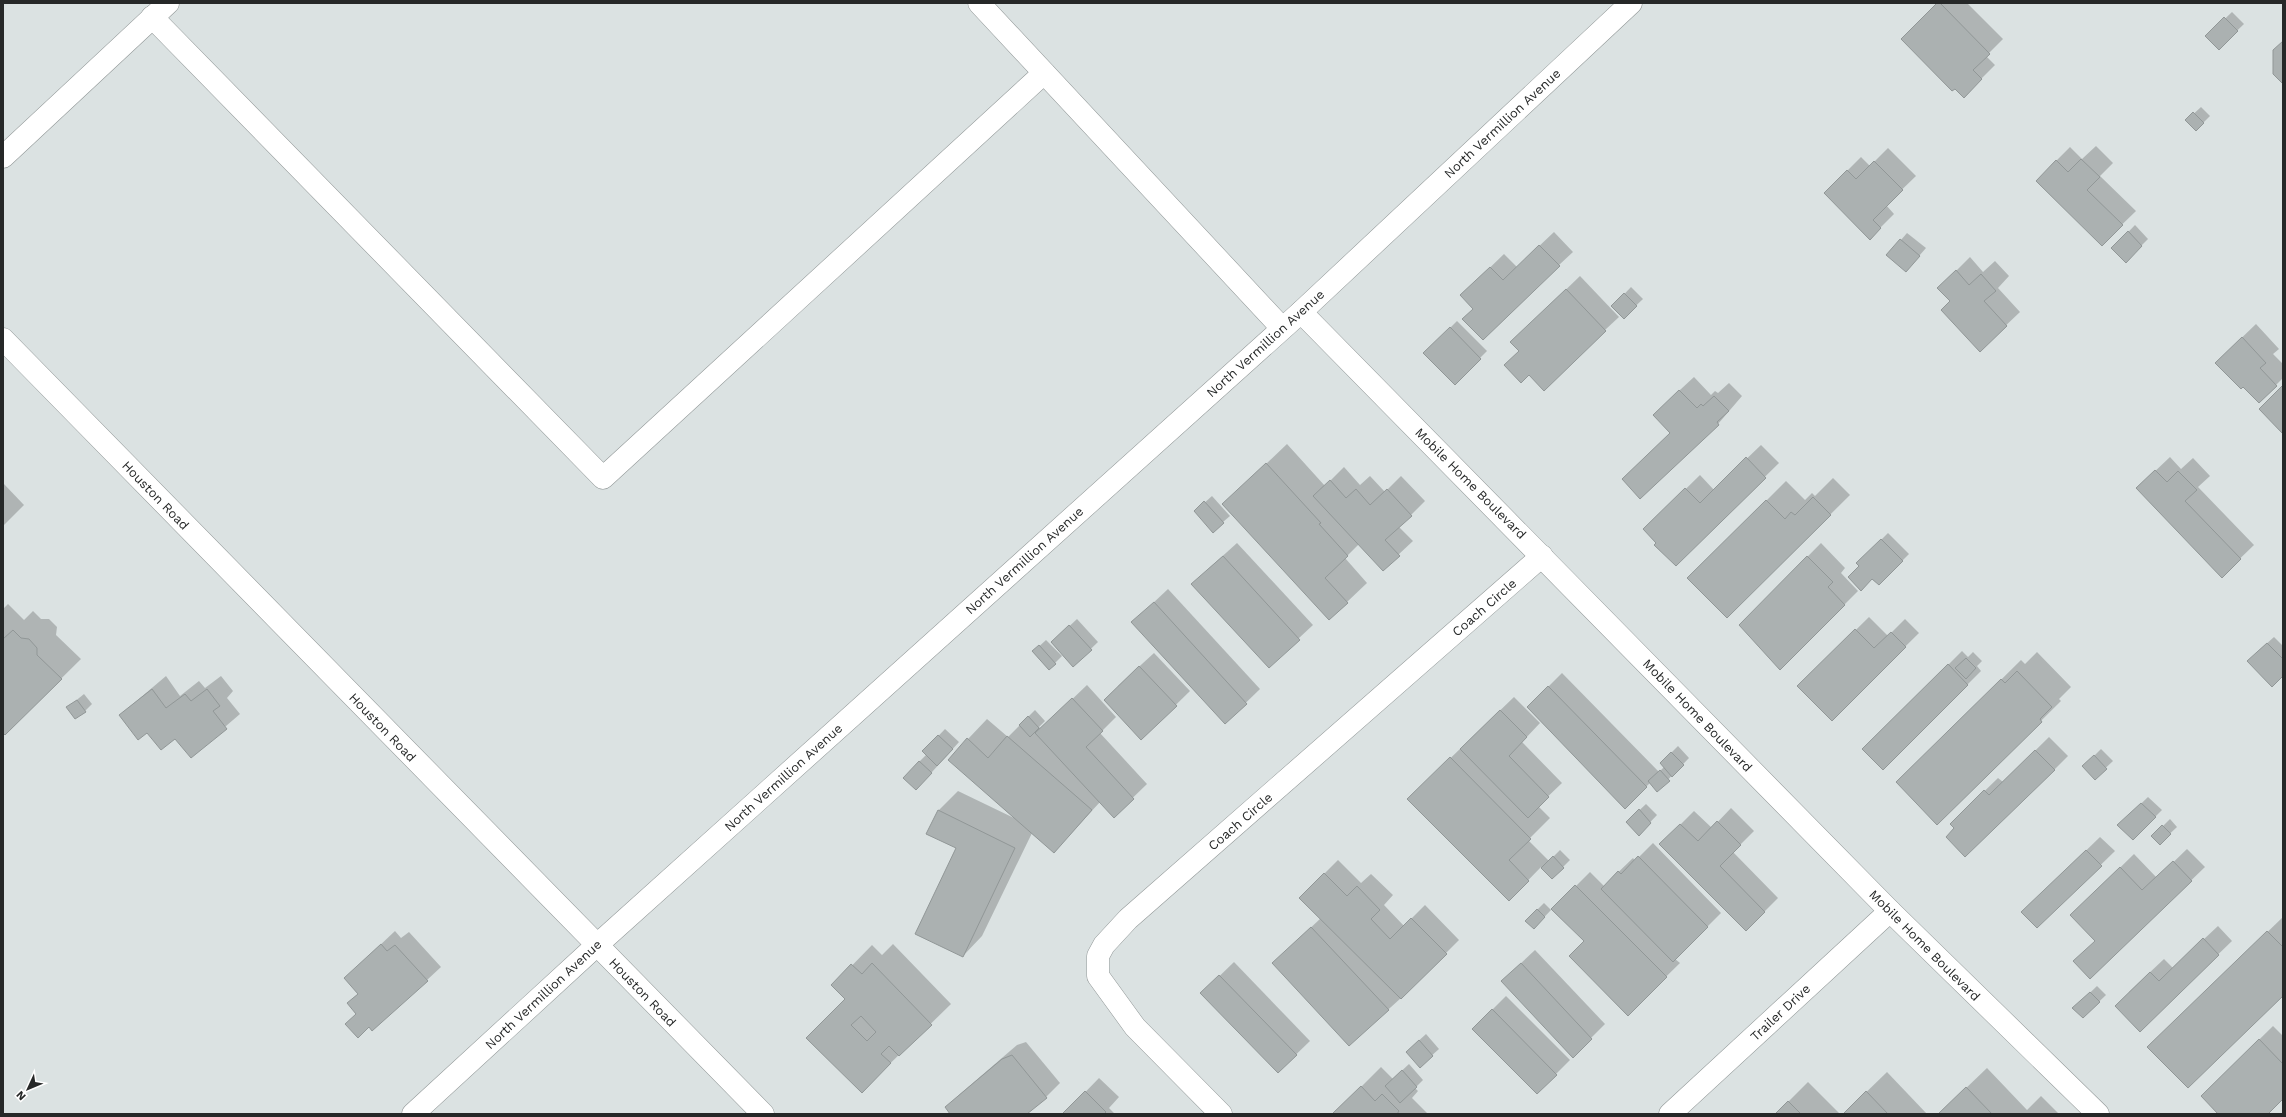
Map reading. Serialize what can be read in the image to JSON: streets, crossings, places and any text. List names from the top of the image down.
{
  "streets": {
    "street": [
      "North Vermillion Avenue",
      "Mobile Home Boulevard",
      "Houston Road",
      "Coach Circle",
      "Trailer Drive"
    ]
  },
  "crossings": [
    ["North Vermillion Avenue", "Mobile Home Boulevard"],
    ["North Vermillion Avenue", "Houston Road"],
    ["Mobile Home Boulevard", "Coach Circle"],
    ["Mobile Home Boulevard", "Trailer Drive"]
  ],
  "north": "bottom left"
}
